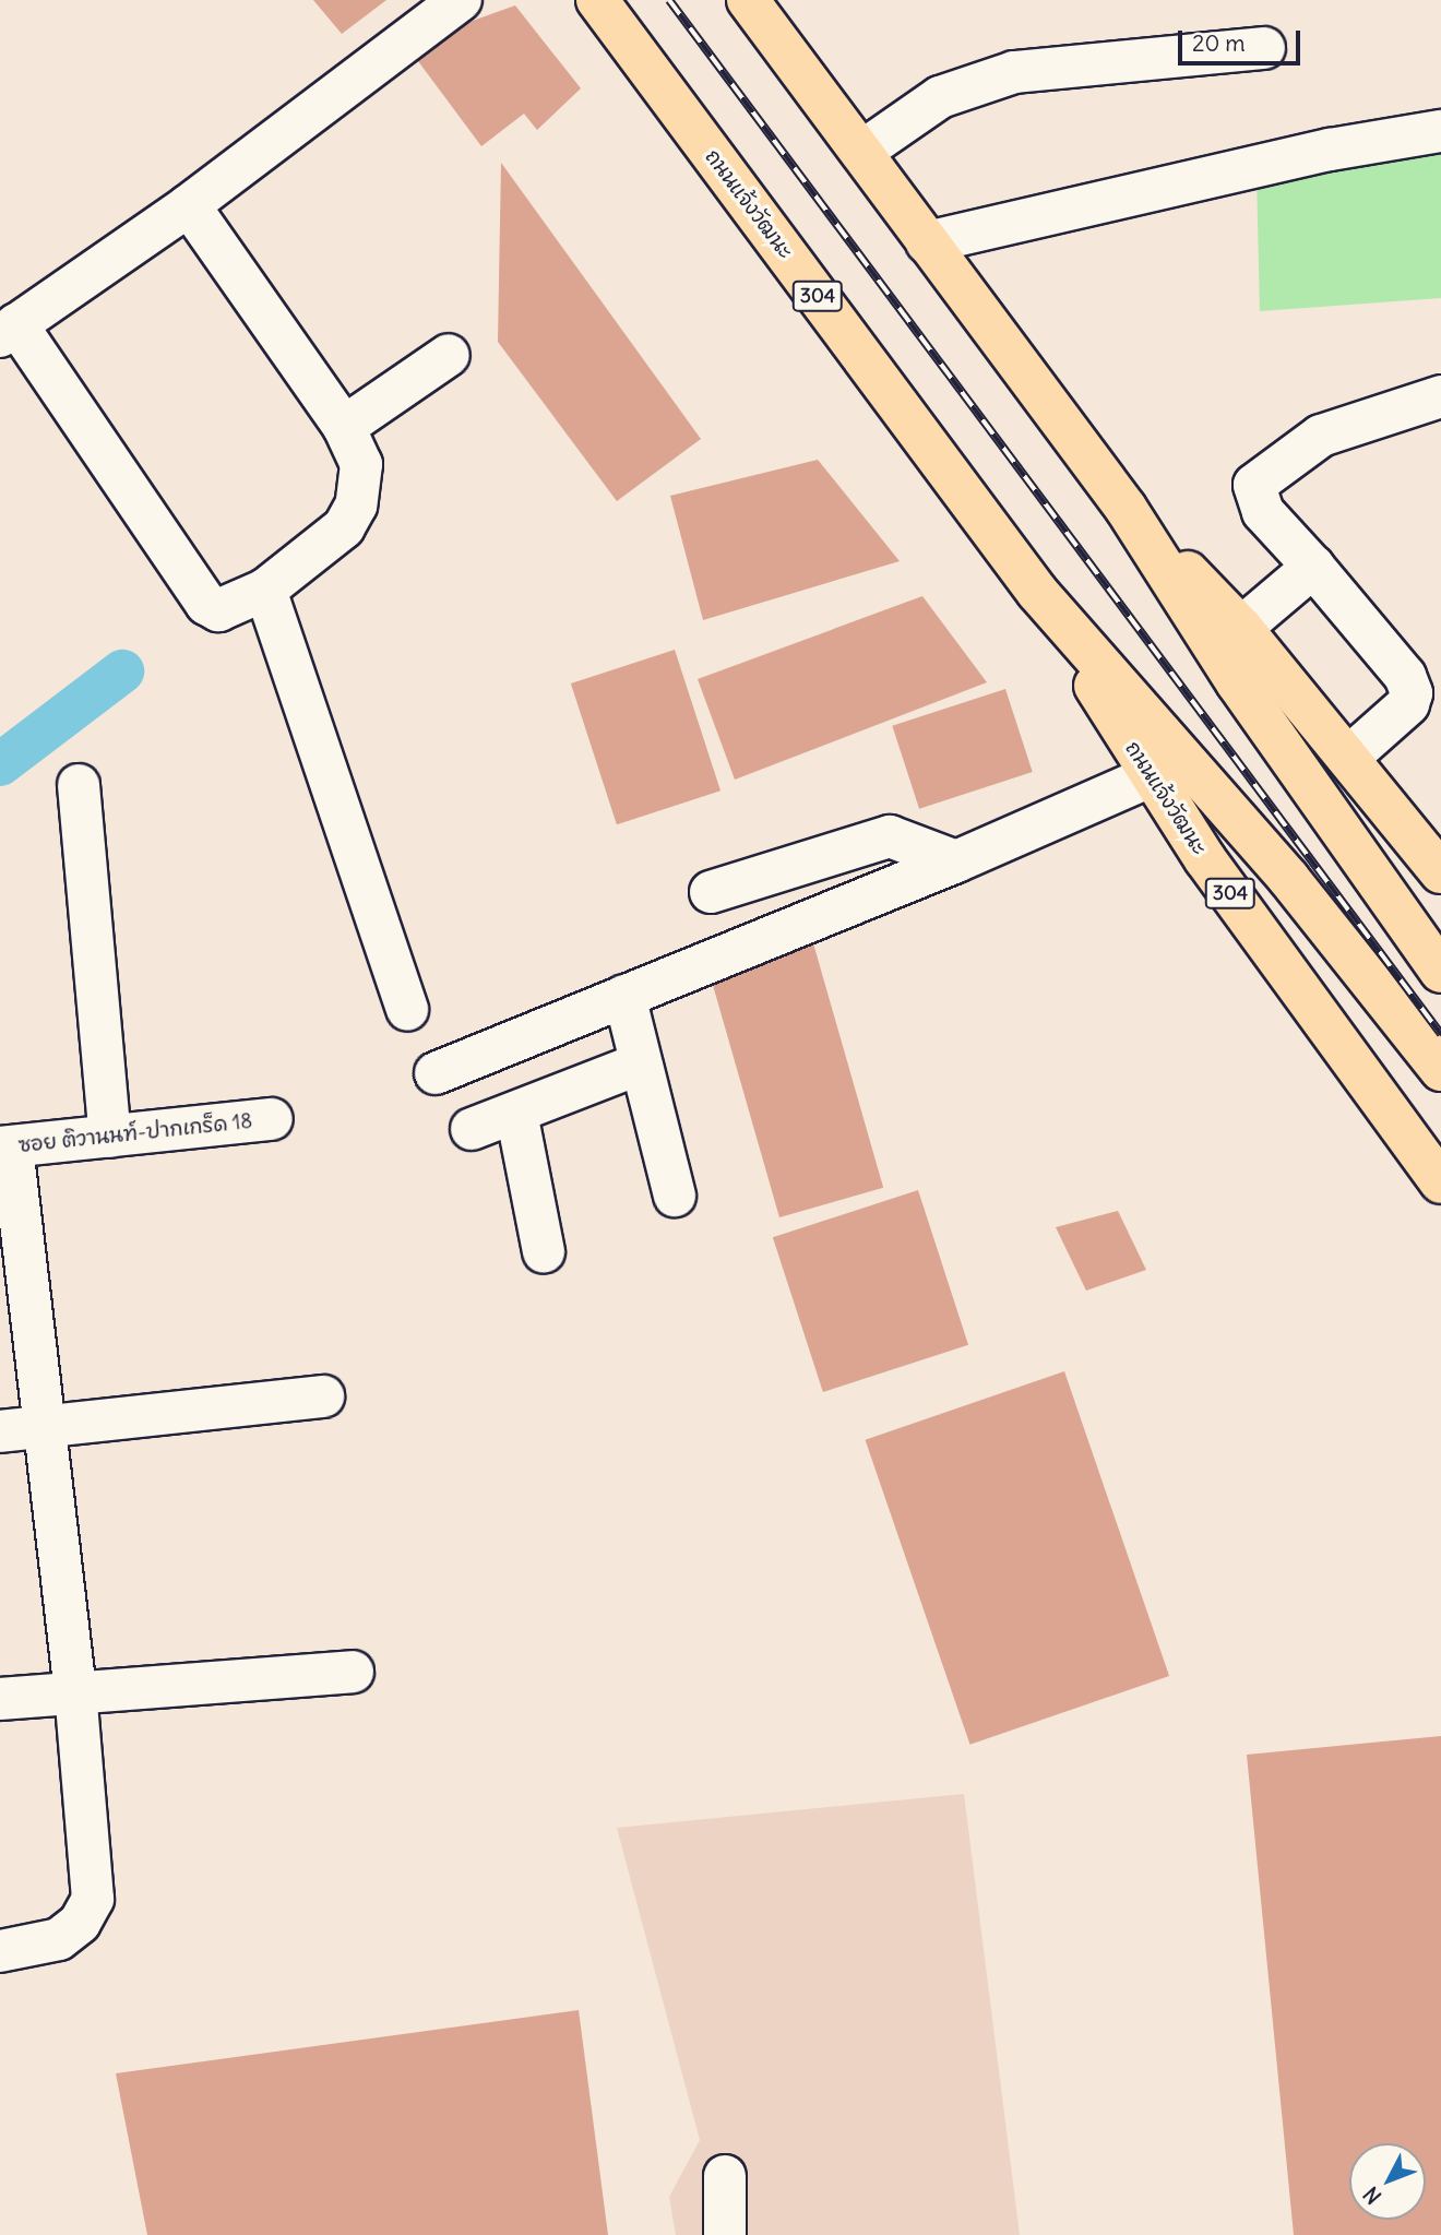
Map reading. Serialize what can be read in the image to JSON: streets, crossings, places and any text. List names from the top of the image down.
{
  "streets": {
    "main road": ["ถนนแจ้งวัฒนะ", "304"],
    "street": ["ซอย ติวานนท์-ปากเกร็ด 18"]
  },
  "scale_bar": "20 m",
  "north": "bottom left"
}
